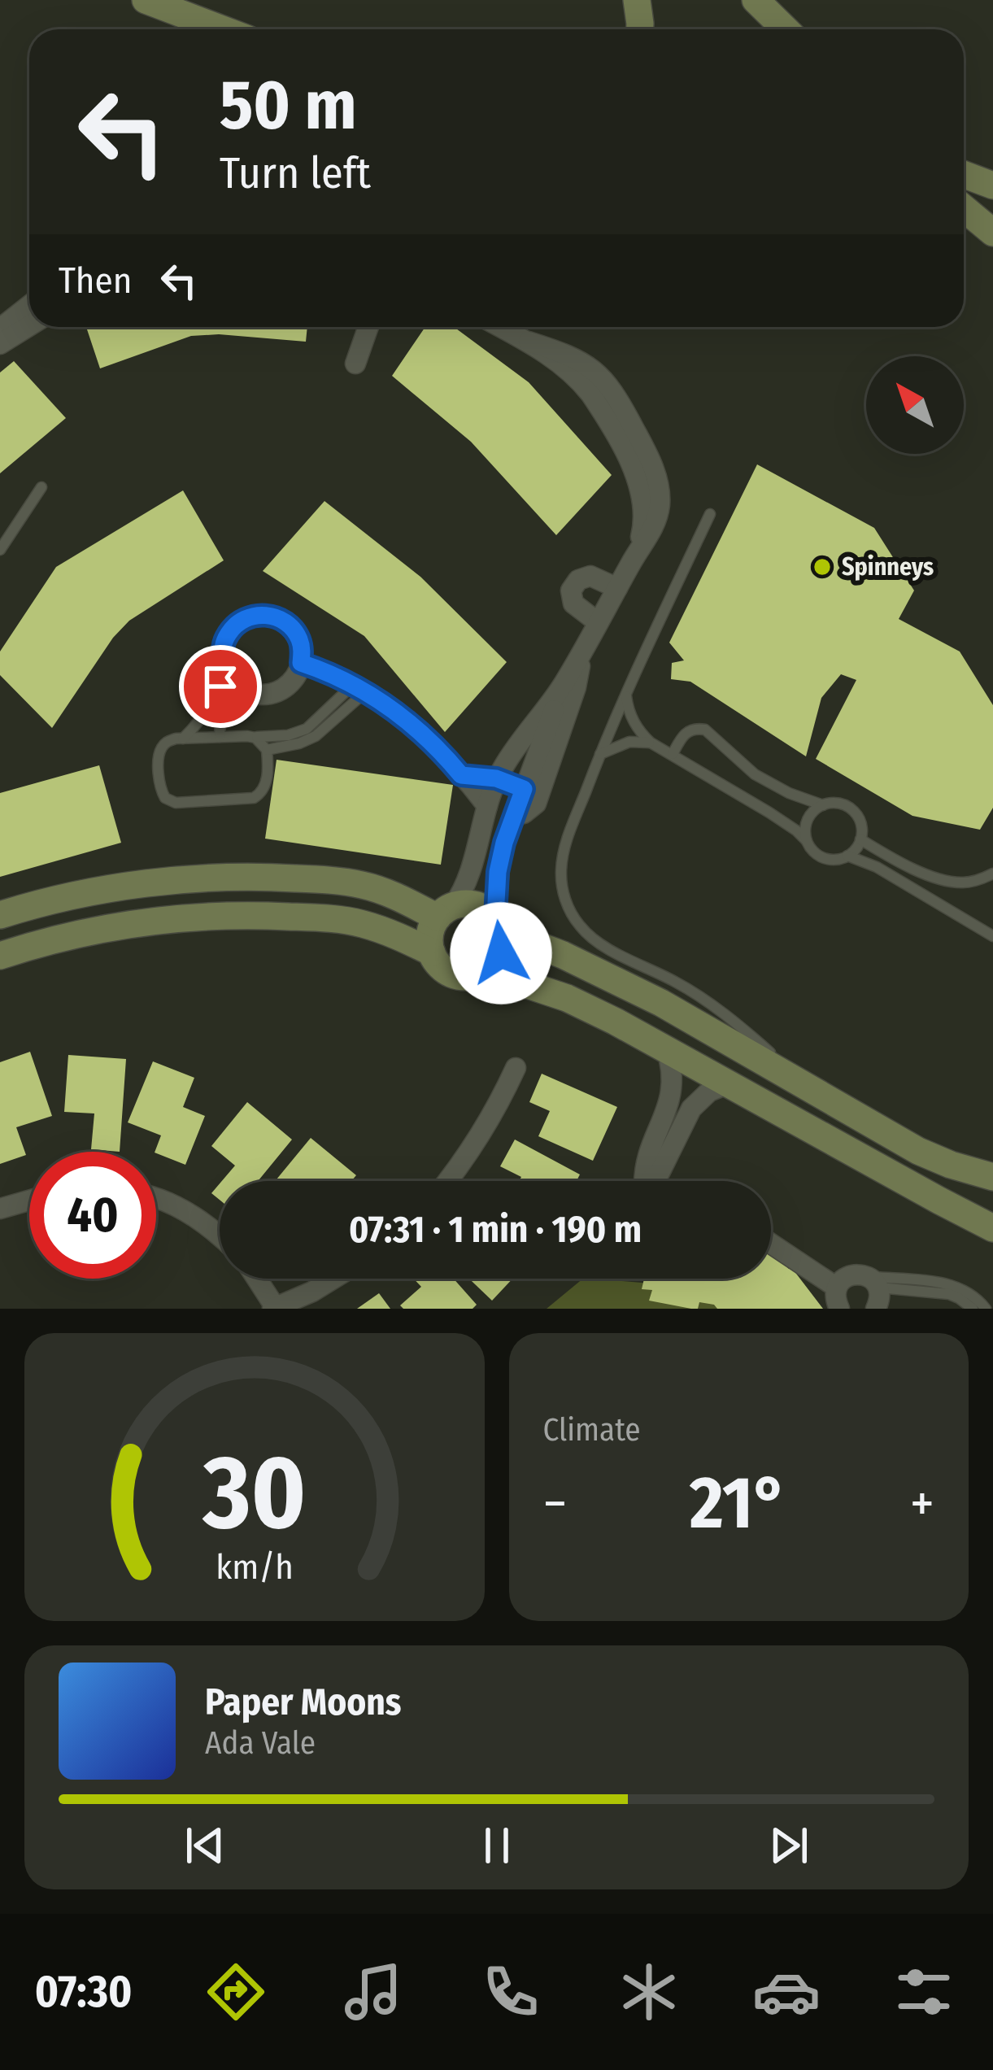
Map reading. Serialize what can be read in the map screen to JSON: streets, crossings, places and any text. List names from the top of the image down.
{
  "places": ["Spinneys"],
  "north": "top left",
  "page": {
    "turn": ["50 m", "Turn left"],
    "then": "Then",
    "limit": "40",
    "trip": "07:31 · 1 min · 190 m",
    "tile": "Climate",
    "heat": ["−", "21°", "+"],
    "song": ["Paper Moons", "Ada Vale"],
    "tabs": "07:30",
    "gauge": ["30", "km/h"]
  }
}
